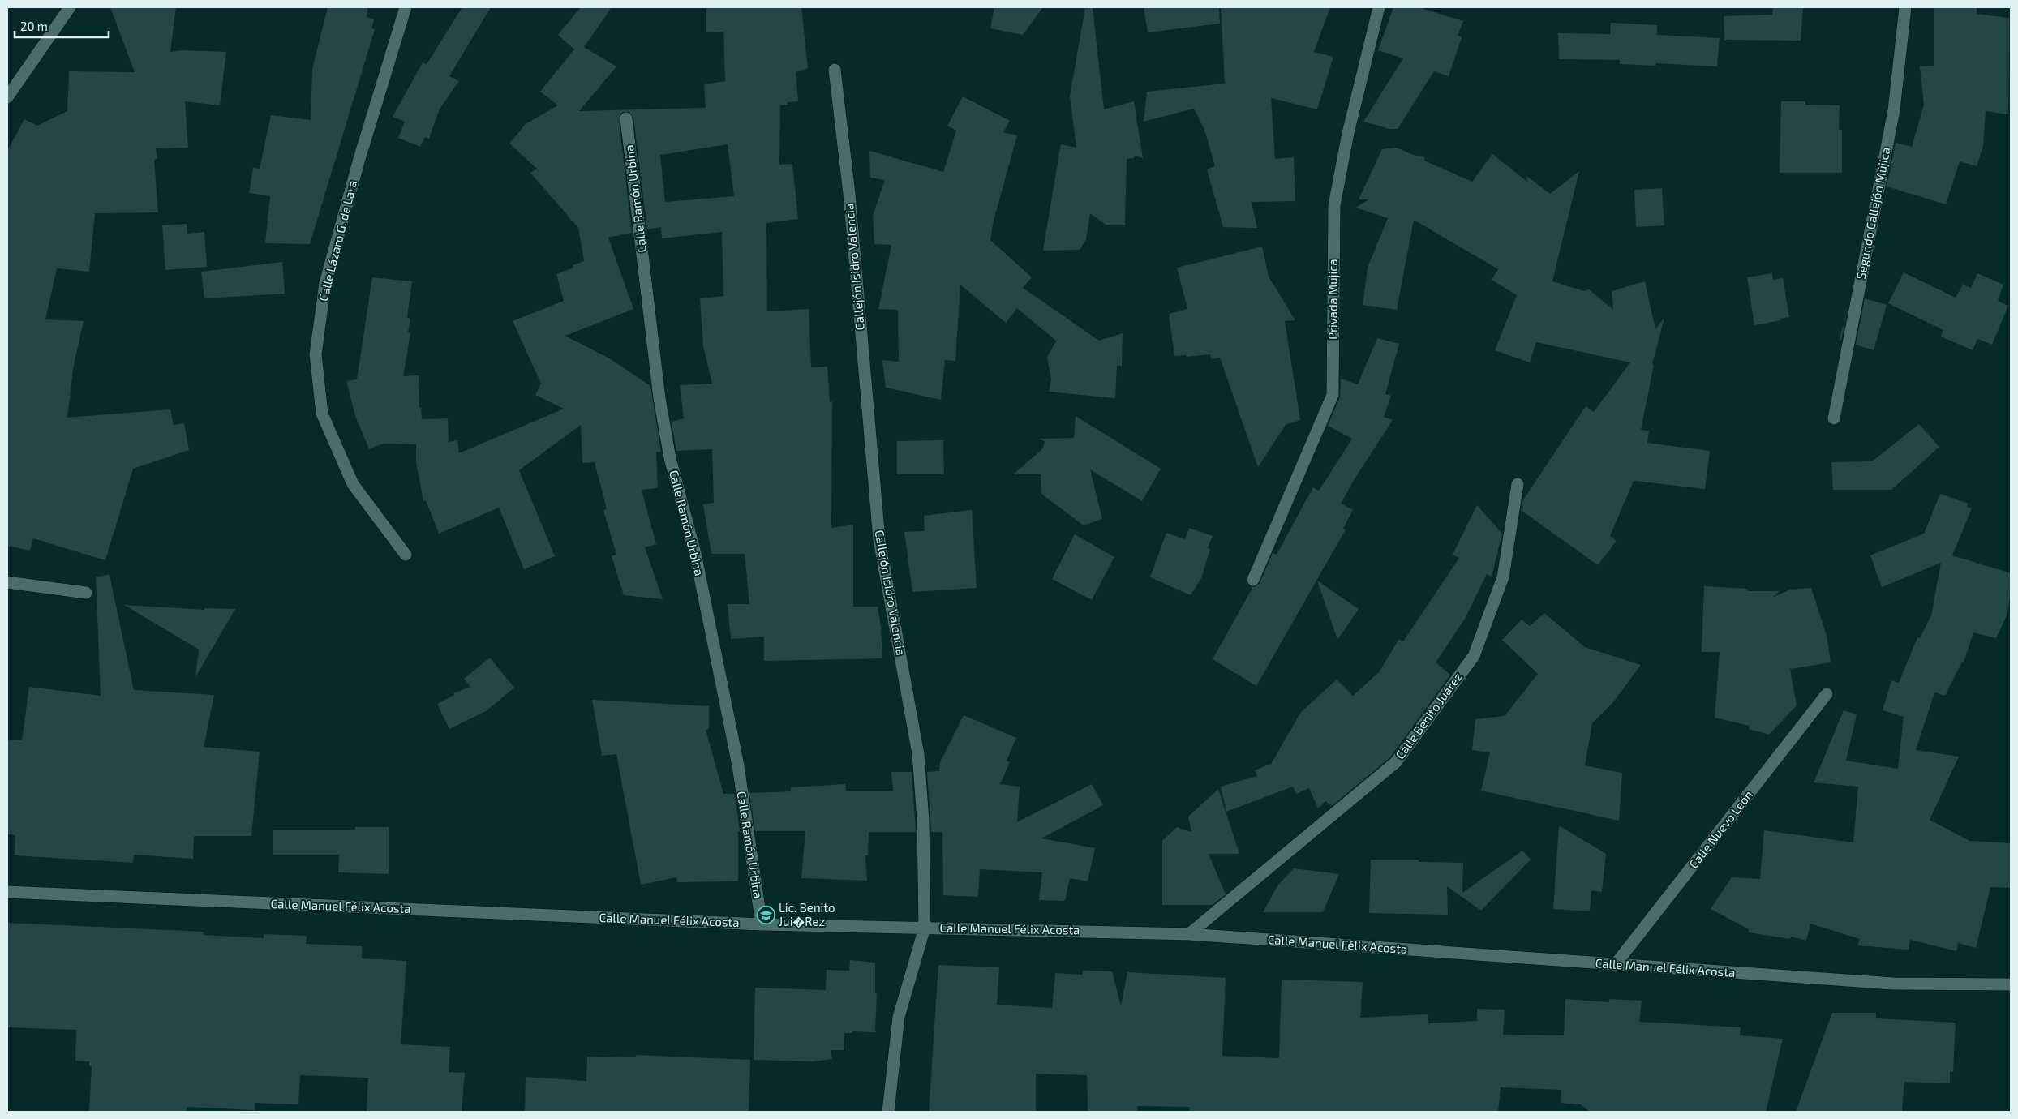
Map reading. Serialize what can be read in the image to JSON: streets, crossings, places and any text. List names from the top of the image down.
{
  "streets": {
    "street": [
      "Calle Ramón Urbina",
      "Segundo Callejón Mújica",
      "Calle Lázaro G. de Lara",
      "Callejón Isidro Valencia",
      "Privada Mujica",
      "Calle Benito Juárez",
      "Calle Nuevo León",
      "Calle Manuel Félix Acosta"
    ]
  },
  "crossings": [
    ["Calle Ramón Urbina", "Calle Manuel Félix Acosta"],
    ["Callejón Isidro Valencia", "Calle Manuel Félix Acosta"],
    ["Calle Benito Juárez", "Calle Manuel Félix Acosta"],
    ["Calle Nuevo León", "Calle Manuel Félix Acosta"]
  ],
  "places": {
    "school or university": ["Lic. Benito Jui�Rez"]
  },
  "scale_bar": "20 m"
}
